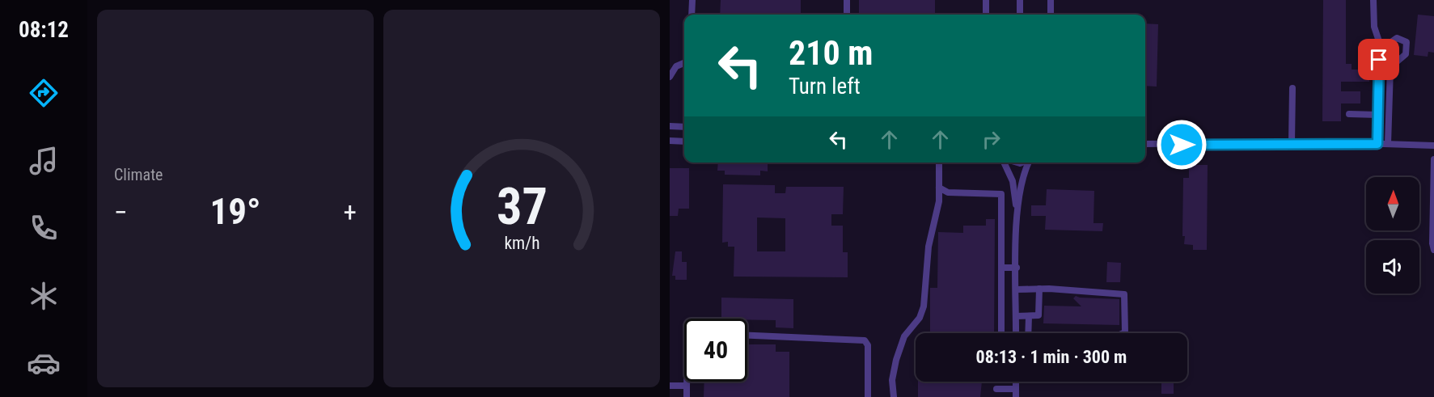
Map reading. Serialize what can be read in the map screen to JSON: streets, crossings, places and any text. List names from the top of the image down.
{
  "north": "top",
  "page": {
    "tabs": "08:12",
    "tile": "Climate",
    "turn": ["210 m", "Turn left"],
    "heat": ["−", "19°", "+"],
    "limit": "40",
    "trip": "08:13 · 1 min · 300 m",
    "gauge": ["37", "km/h"]
  }
}
